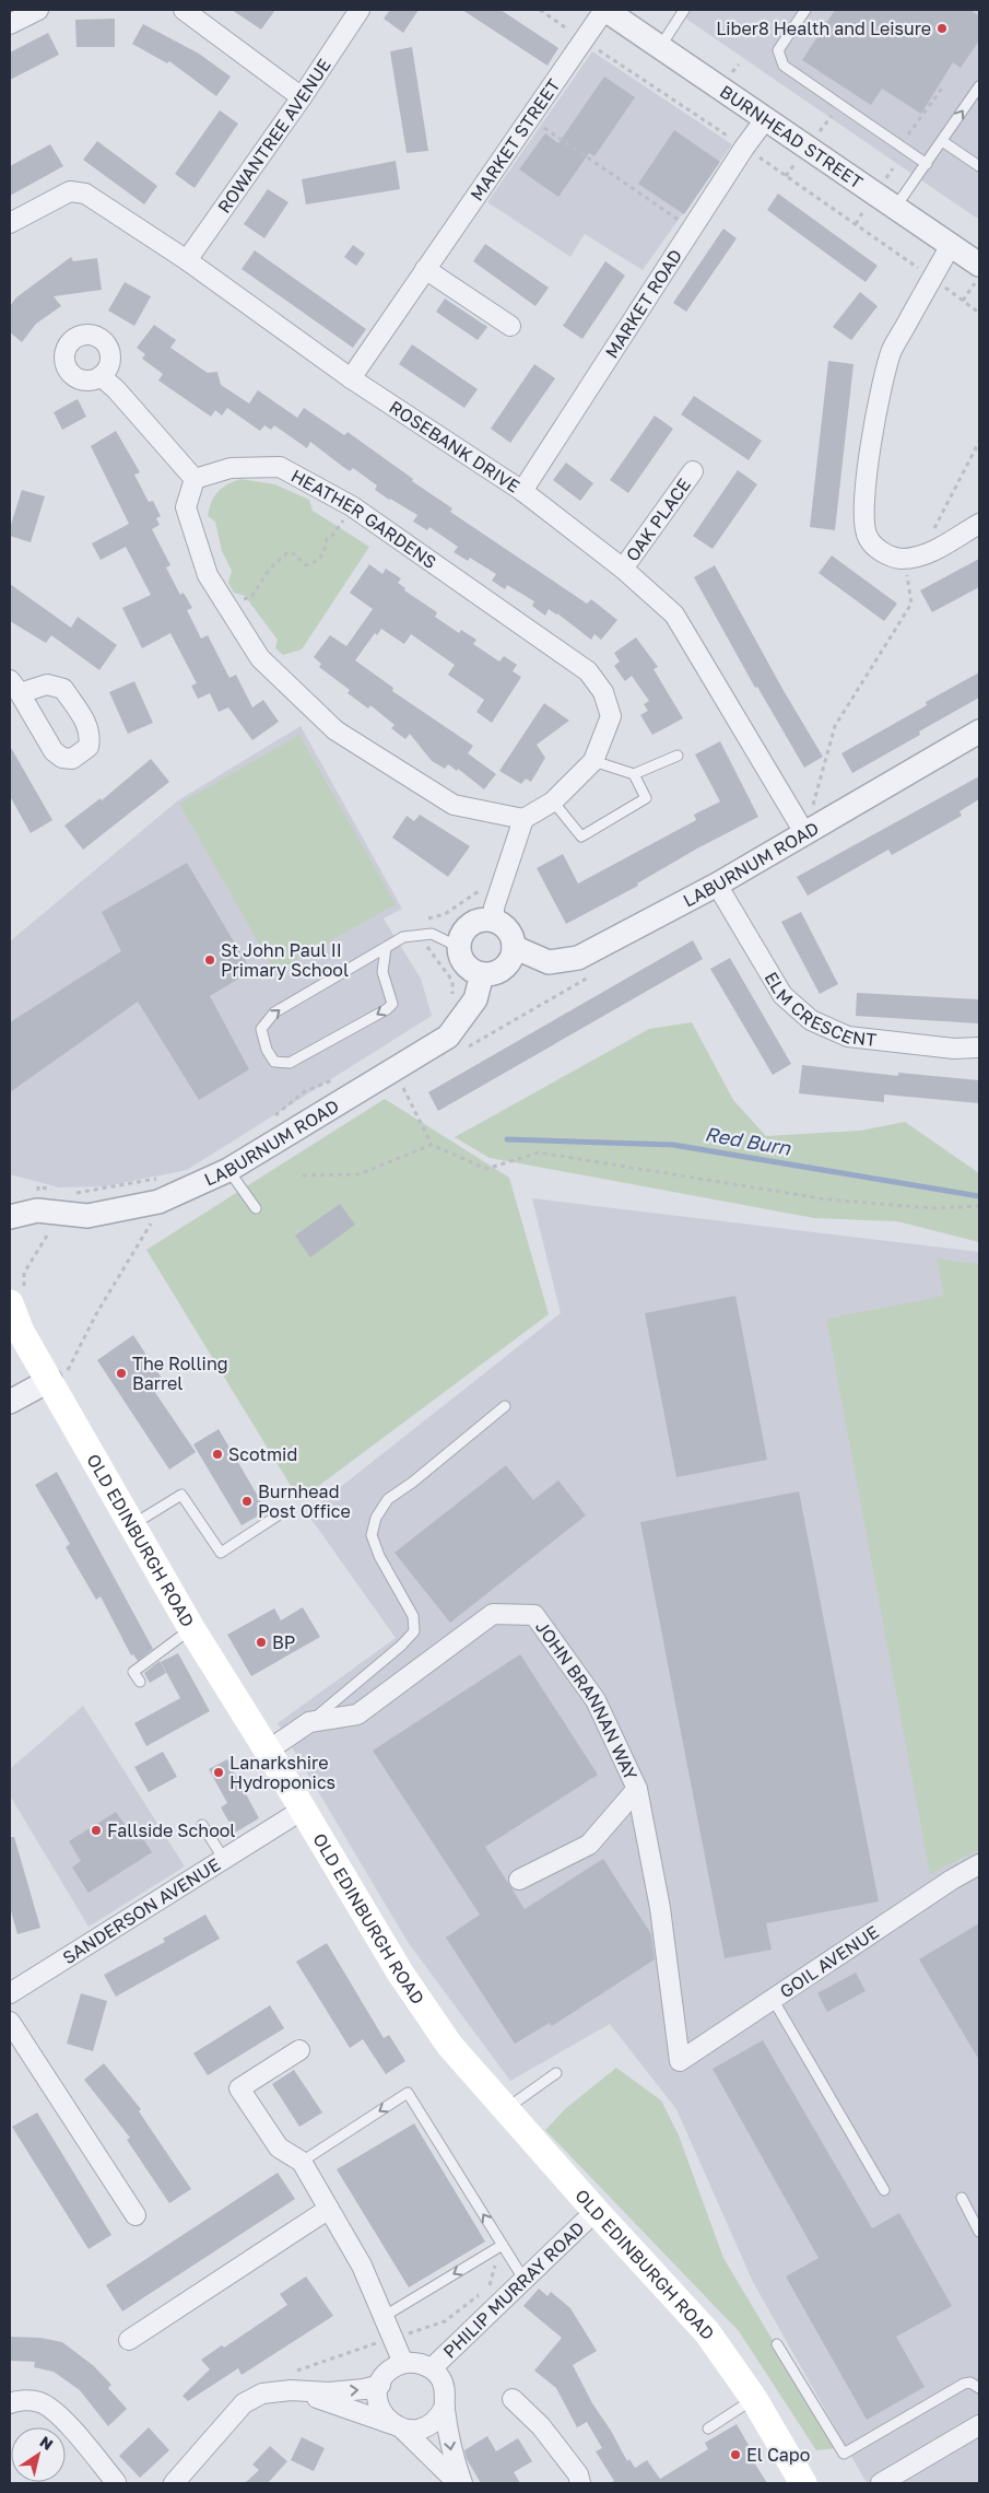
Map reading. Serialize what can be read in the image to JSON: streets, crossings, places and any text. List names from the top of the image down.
{
  "streets": {
    "main road": ["OLD EDINBURGH ROAD"],
    "street": [
      "ROWANTREE AVENUE",
      "BURNHEAD STREET",
      "MARKET STREET",
      "MARKET ROAD",
      "ROSEBANK DRIVE",
      "HEATHER GARDENS",
      "OAK PLACE",
      "LABURNUM ROAD",
      "ELM CRESCENT",
      "JOHN BRANNAN WAY",
      "SANDERSON AVENUE",
      "GOIL AVENUE",
      "PHILIP MURRAY ROAD"
    ]
  },
  "crossings": [
    ["ROWANTREE AVENUE", "ROSEBANK DRIVE"],
    ["BURNHEAD STREET", "MARKET STREET"],
    ["BURNHEAD STREET", "MARKET ROAD"],
    ["MARKET STREET", "ROSEBANK DRIVE"],
    ["MARKET ROAD", "ROSEBANK DRIVE"],
    ["ROSEBANK DRIVE", "OAK PLACE"],
    ["ROSEBANK DRIVE", "LABURNUM ROAD"],
    ["LABURNUM ROAD", "ELM CRESCENT"],
    ["OLD EDINBURGH ROAD", "JOHN BRANNAN WAY"],
    ["OLD EDINBURGH ROAD", "SANDERSON AVENUE"],
    ["OLD EDINBURGH ROAD", "PHILIP MURRAY ROAD"],
    ["JOHN BRANNAN WAY", "GOIL AVENUE"]
  ],
  "water": ["Red Burn"],
  "places": [
    "Liber8 Health and Leisure",
    "St John Paul II Primary School",
    "The Rolling Barrel",
    "Scotmid",
    "Burnhead Post Office",
    "BP",
    "Lanarkshire Hydroponics",
    "Fallside School",
    "El Capo"
  ],
  "north": "top right"
}
